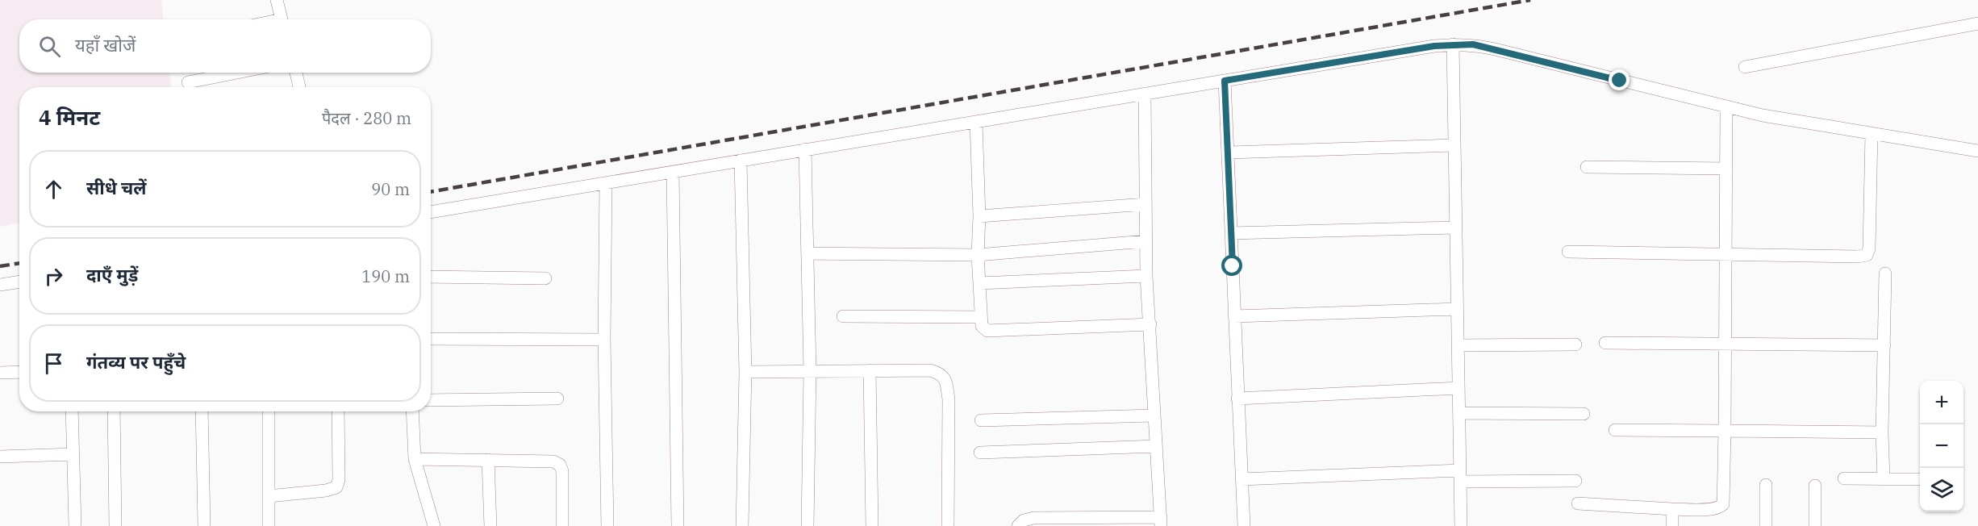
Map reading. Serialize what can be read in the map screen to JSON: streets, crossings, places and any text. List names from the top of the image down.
{
  "page": {
    "search": "यहाँ खोजें",
    "heading": ["4 मिनट", "पैदल · 280 m"],
    "list": [
      ["सीधे चलें", "90 m"],
      ["दाएँ मुड़ें", "190 m"],
      "गंतव्य पर पहुँचे"
    ],
    "map_buttons": ["+", "−"]
  }
}
